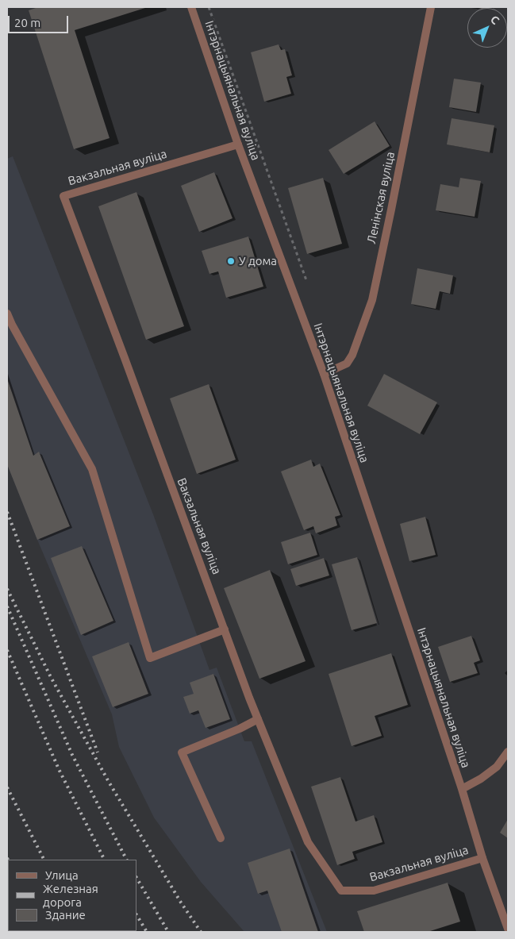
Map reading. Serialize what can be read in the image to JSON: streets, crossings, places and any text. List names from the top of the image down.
{
  "streets": {
    "street": ["Інтэрнацыянальная вуліца", "Вакзальная вуліца", "Ленінская вуліца"]
  },
  "crossings": [
    ["Інтэрнацыянальная вуліца", "Вакзальная вуліца"],
    ["Інтэрнацыянальная вуліца", "Ленінская вуліца"]
  ],
  "places": ["У дома"],
  "legend": ["Улица", "Железная дорога", "Здание"],
  "scale_bar": "20 m",
  "north": "top right"
}
